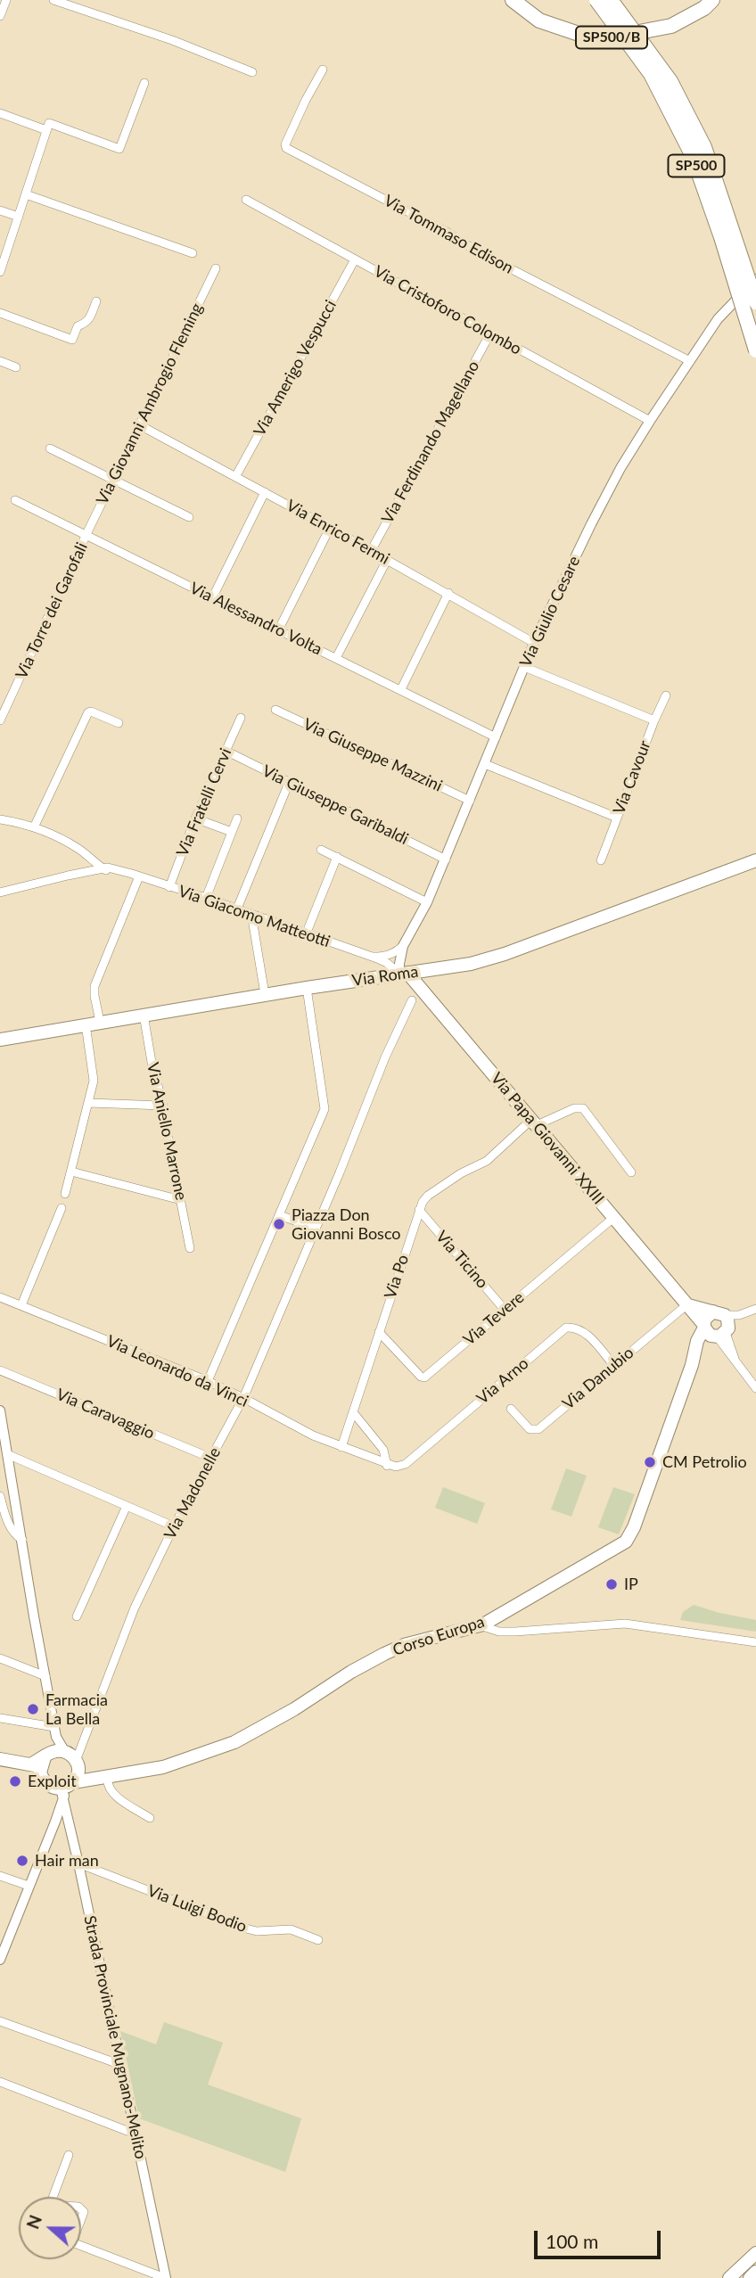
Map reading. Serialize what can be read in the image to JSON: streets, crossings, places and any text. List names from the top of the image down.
{
  "streets": {
    "highway": ["SP500/B", "SP500"],
    "main road": ["Via Roma", "Via Papa Giovanni XXIII", "Corso Europa"],
    "street": [
      "Via Tommaso Edison",
      "Via Cristoforo Colombo",
      "Via Amerigo Vespucci",
      "Via Giovanni Ambrogio Fleming",
      "Via Ferdinando Magellano",
      "Via Enrico Fermi",
      "Via Torre dei Garofali",
      "Via Giulio Cesare",
      "Via Alessandro Volta",
      "Via Giuseppe Mazzini",
      "Via Cavour",
      "Via Fratelli Cervi",
      "Via Giuseppe Garibaldi",
      "Via Giacomo Matteotti",
      "Via Aniello Marrone",
      "Via Ticino",
      "Via Po",
      "Via Tevere",
      "Via Leonardo da Vinci",
      "Via Danubio",
      "Via Arno",
      "Via Caravaggio",
      "Via Madonelle",
      "Via Luigi Bodio",
      "Strada Provinciale Mugnano-Melito"
    ]
  },
  "crossings": [
    ["Via Tommaso Edison", "Via Giulio Cesare"],
    ["Via Cristoforo Colombo", "Via Amerigo Vespucci"],
    ["Via Cristoforo Colombo", "Via Ferdinando Magellano"],
    ["Via Cristoforo Colombo", "Via Giulio Cesare"],
    ["Via Amerigo Vespucci", "Via Enrico Fermi"],
    ["Via Giovanni Ambrogio Fleming", "Via Enrico Fermi"],
    ["Via Giovanni Ambrogio Fleming", "Via Torre dei Garofali"],
    ["Via Giovanni Ambrogio Fleming", "Via Alessandro Volta"],
    ["Via Ferdinando Magellano", "Via Enrico Fermi"],
    ["Via Enrico Fermi", "Via Giulio Cesare"],
    ["Via Torre dei Garofali", "Via Alessandro Volta"],
    ["Via Giulio Cesare", "Via Alessandro Volta"],
    ["Via Giulio Cesare", "Via Giuseppe Mazzini"],
    ["Via Giulio Cesare", "Via Giuseppe Garibaldi"],
    ["Via Giulio Cesare", "Via Giacomo Matteotti"],
    ["Via Giulio Cesare", "Via Roma"],
    ["Via Giulio Cesare", "Via Papa Giovanni XXIII"],
    ["Via Fratelli Cervi", "Via Giuseppe Garibaldi"],
    ["Via Fratelli Cervi", "Via Giacomo Matteotti"],
    ["Via Giacomo Matteotti", "Via Roma"],
    ["Via Roma", "Via Aniello Marrone"],
    ["Via Roma", "Via Papa Giovanni XXIII"],
    ["Via Papa Giovanni XXIII", "Via Po"],
    ["Via Papa Giovanni XXIII", "Via Tevere"],
    ["Via Papa Giovanni XXIII", "Via Danubio"],
    ["Via Papa Giovanni XXIII", "Corso Europa"],
    ["Via Ticino", "Via Po"],
    ["Via Ticino", "Via Tevere"],
    ["Via Po", "Via Tevere"],
    ["Via Po", "Via Leonardo da Vinci"],
    ["Via Leonardo da Vinci", "Via Arno"],
    ["Via Leonardo da Vinci", "Via Madonelle"],
    ["Via Danubio", "Via Arno"],
    ["Via Caravaggio", "Via Madonelle"],
    ["Via Madonelle", "Corso Europa"],
    ["Via Madonelle", "Strada Provinciale Mugnano-Melito"],
    ["Corso Europa", "Strada Provinciale Mugnano-Melito"],
    ["Via Luigi Bodio", "Strada Provinciale Mugnano-Melito"]
  ],
  "places": [
    "Piazza Don Giovanni Bosco",
    "CM Petrolio",
    "IP",
    "Farmacia La Bella",
    "Exploit",
    "Hair man"
  ],
  "scale_bar": "100 m",
  "north": "left"
}
